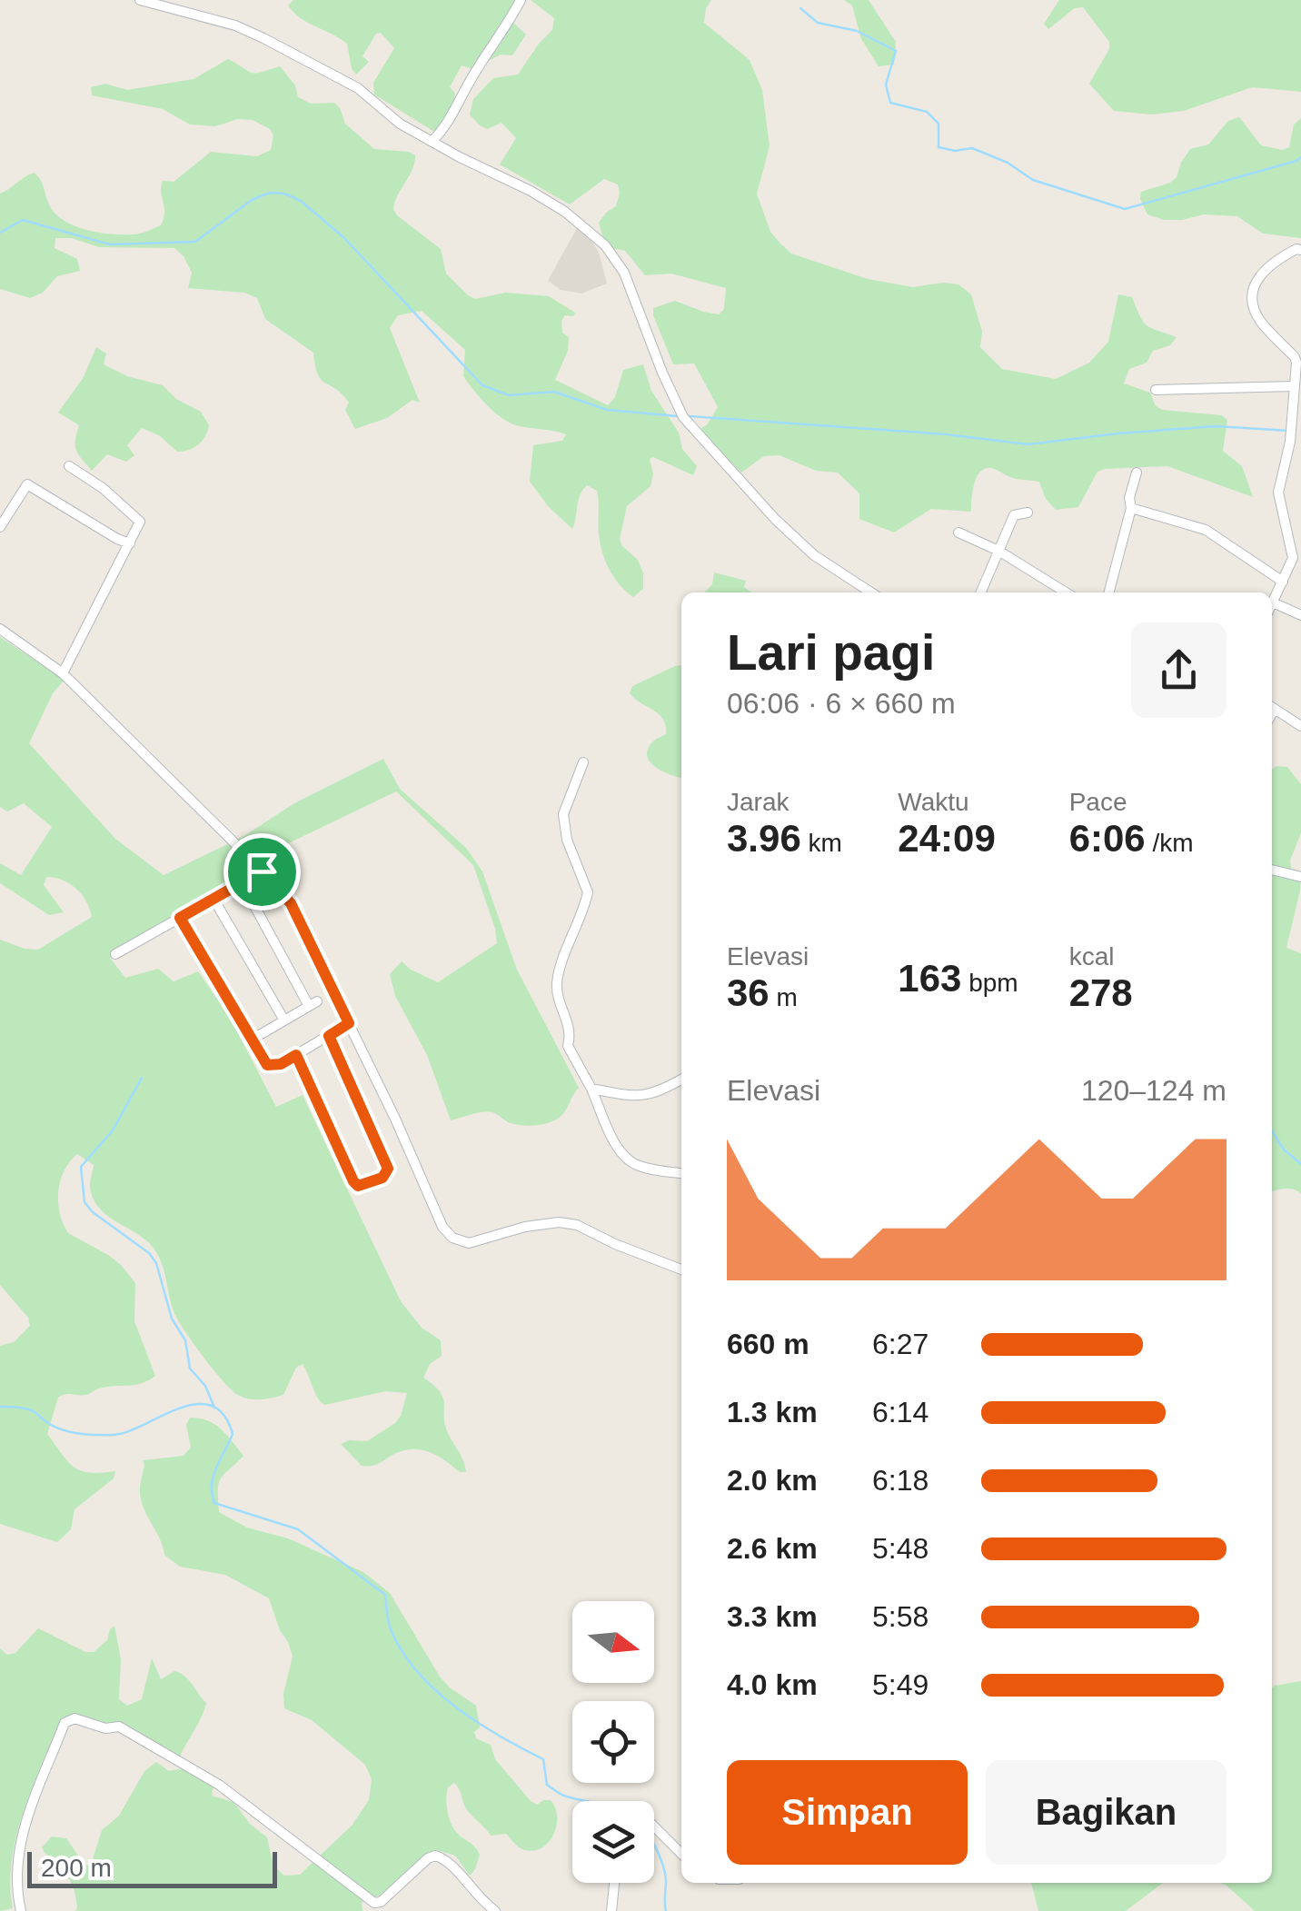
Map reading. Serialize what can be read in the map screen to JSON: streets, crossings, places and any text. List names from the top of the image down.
{
  "scale_bar": "200 m",
  "north": "right",
  "page": {
    "heading": ["Lari pagi", "06:06 · 6 × 660 m"],
    "stats": [
      ["Jarak", "3.96 km"],
      ["Waktu", "24:09"],
      ["Pace", "6:06 /km"],
      ["Elevasi", "36 m"],
      ["163 bpm"],
      ["kcal", "278"]
    ],
    "chart": ["Elevasi", "120–124 m"],
    "list": [
      {
        "name": "660 m",
        "note": "6:27"
      },
      {
        "name": "1.3 km",
        "note": "6:14"
      },
      {
        "name": "2.0 km",
        "note": "6:18"
      },
      {
        "name": "2.6 km",
        "note": "5:48"
      },
      {
        "name": "3.3 km",
        "note": "5:58"
      },
      {
        "name": "4.0 km",
        "note": "5:49"
      }
    ],
    "buttons": ["Simpan", "Bagikan"],
    "scale": "200 m"
  }
}
